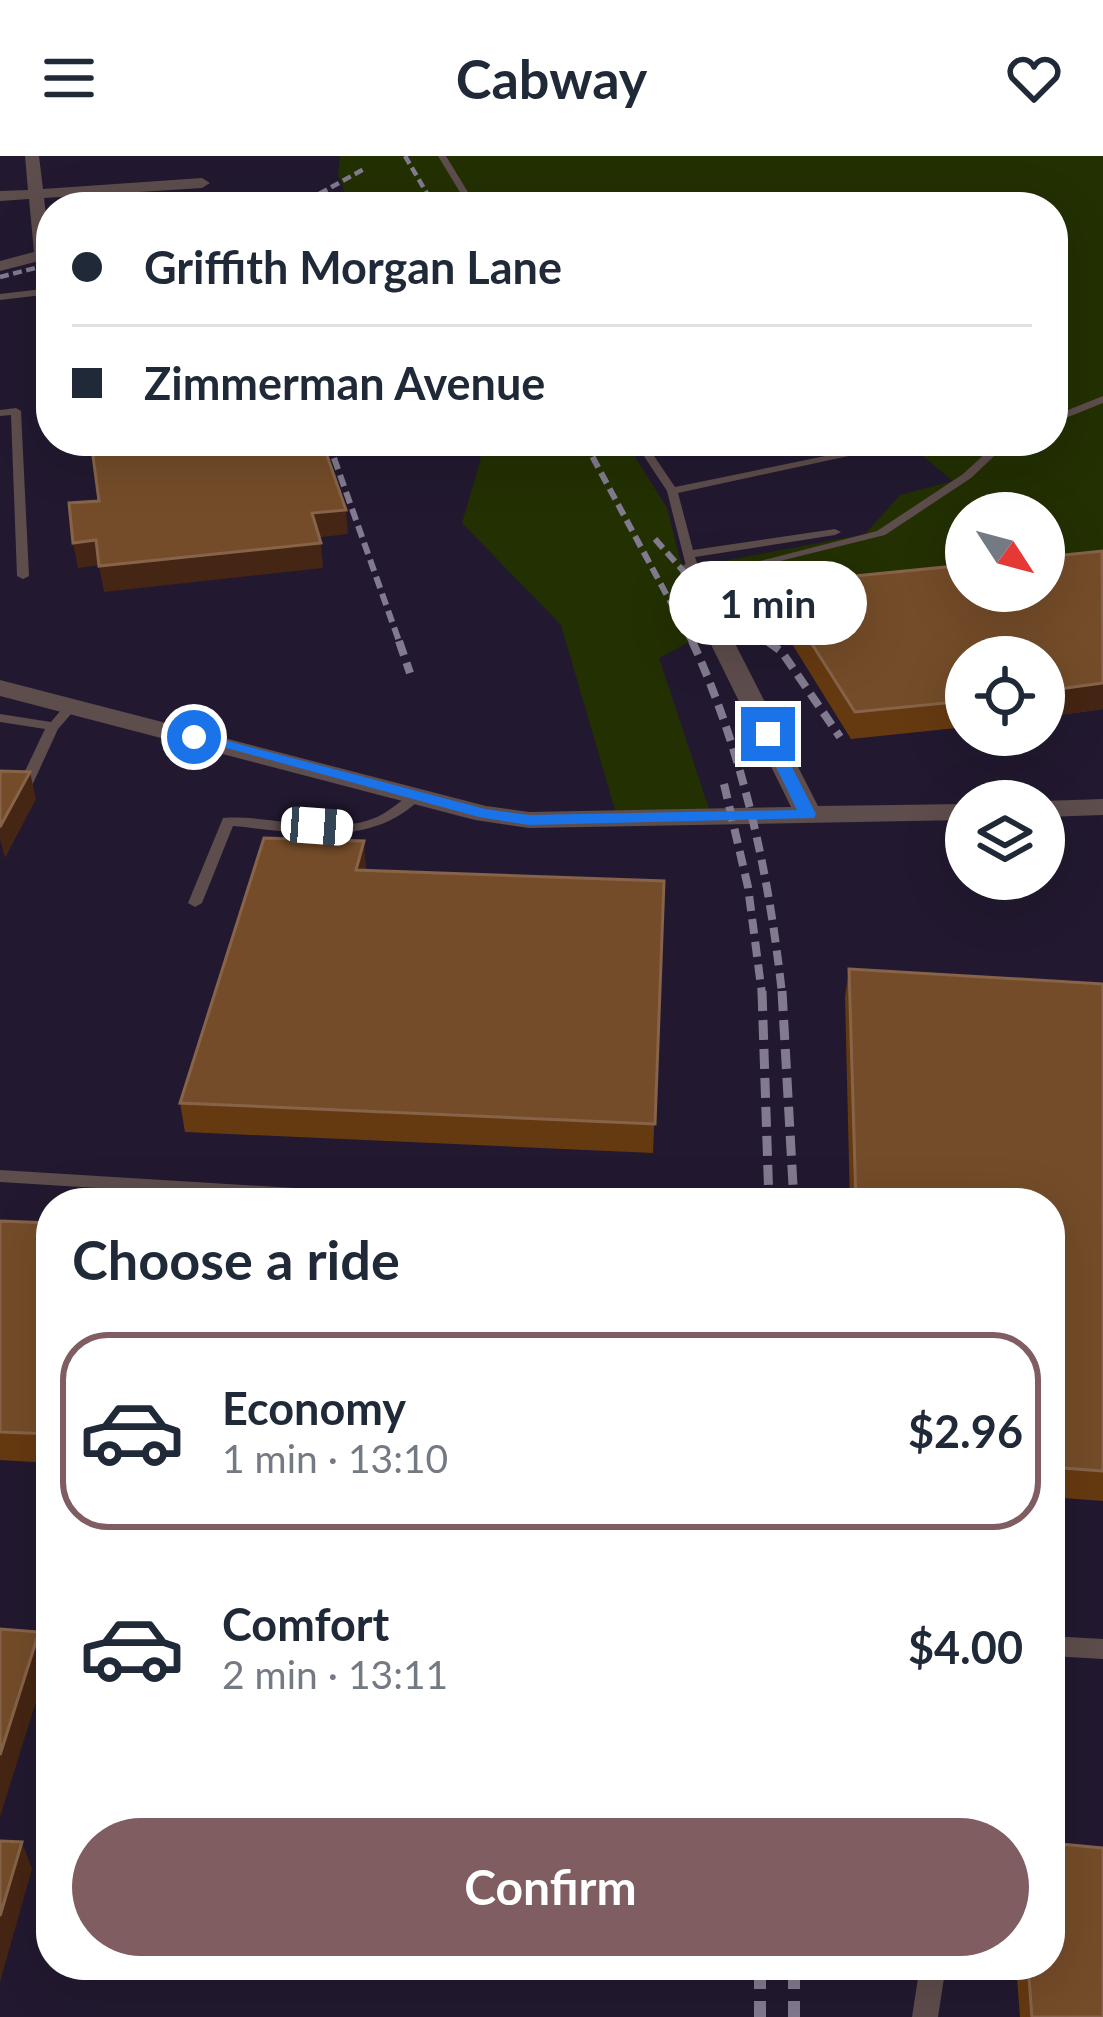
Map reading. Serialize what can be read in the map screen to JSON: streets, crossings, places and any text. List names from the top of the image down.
{
  "north": "bottom right",
  "page": {
    "header": "Cabway",
    "banner": ["Griffith Morgan Lane", "Zimmerman Avenue"],
    "bubble": "1 min",
    "heading": "Choose a ride",
    "list": [
      {
        "name": "Economy",
        "note": "1 min · 13:10",
        "value": "$2.96"
      },
      {
        "name": "Comfort",
        "note": "2 min · 13:11",
        "value": "$4.00"
      }
    ],
    "buttons": "Confirm"
  }
}
